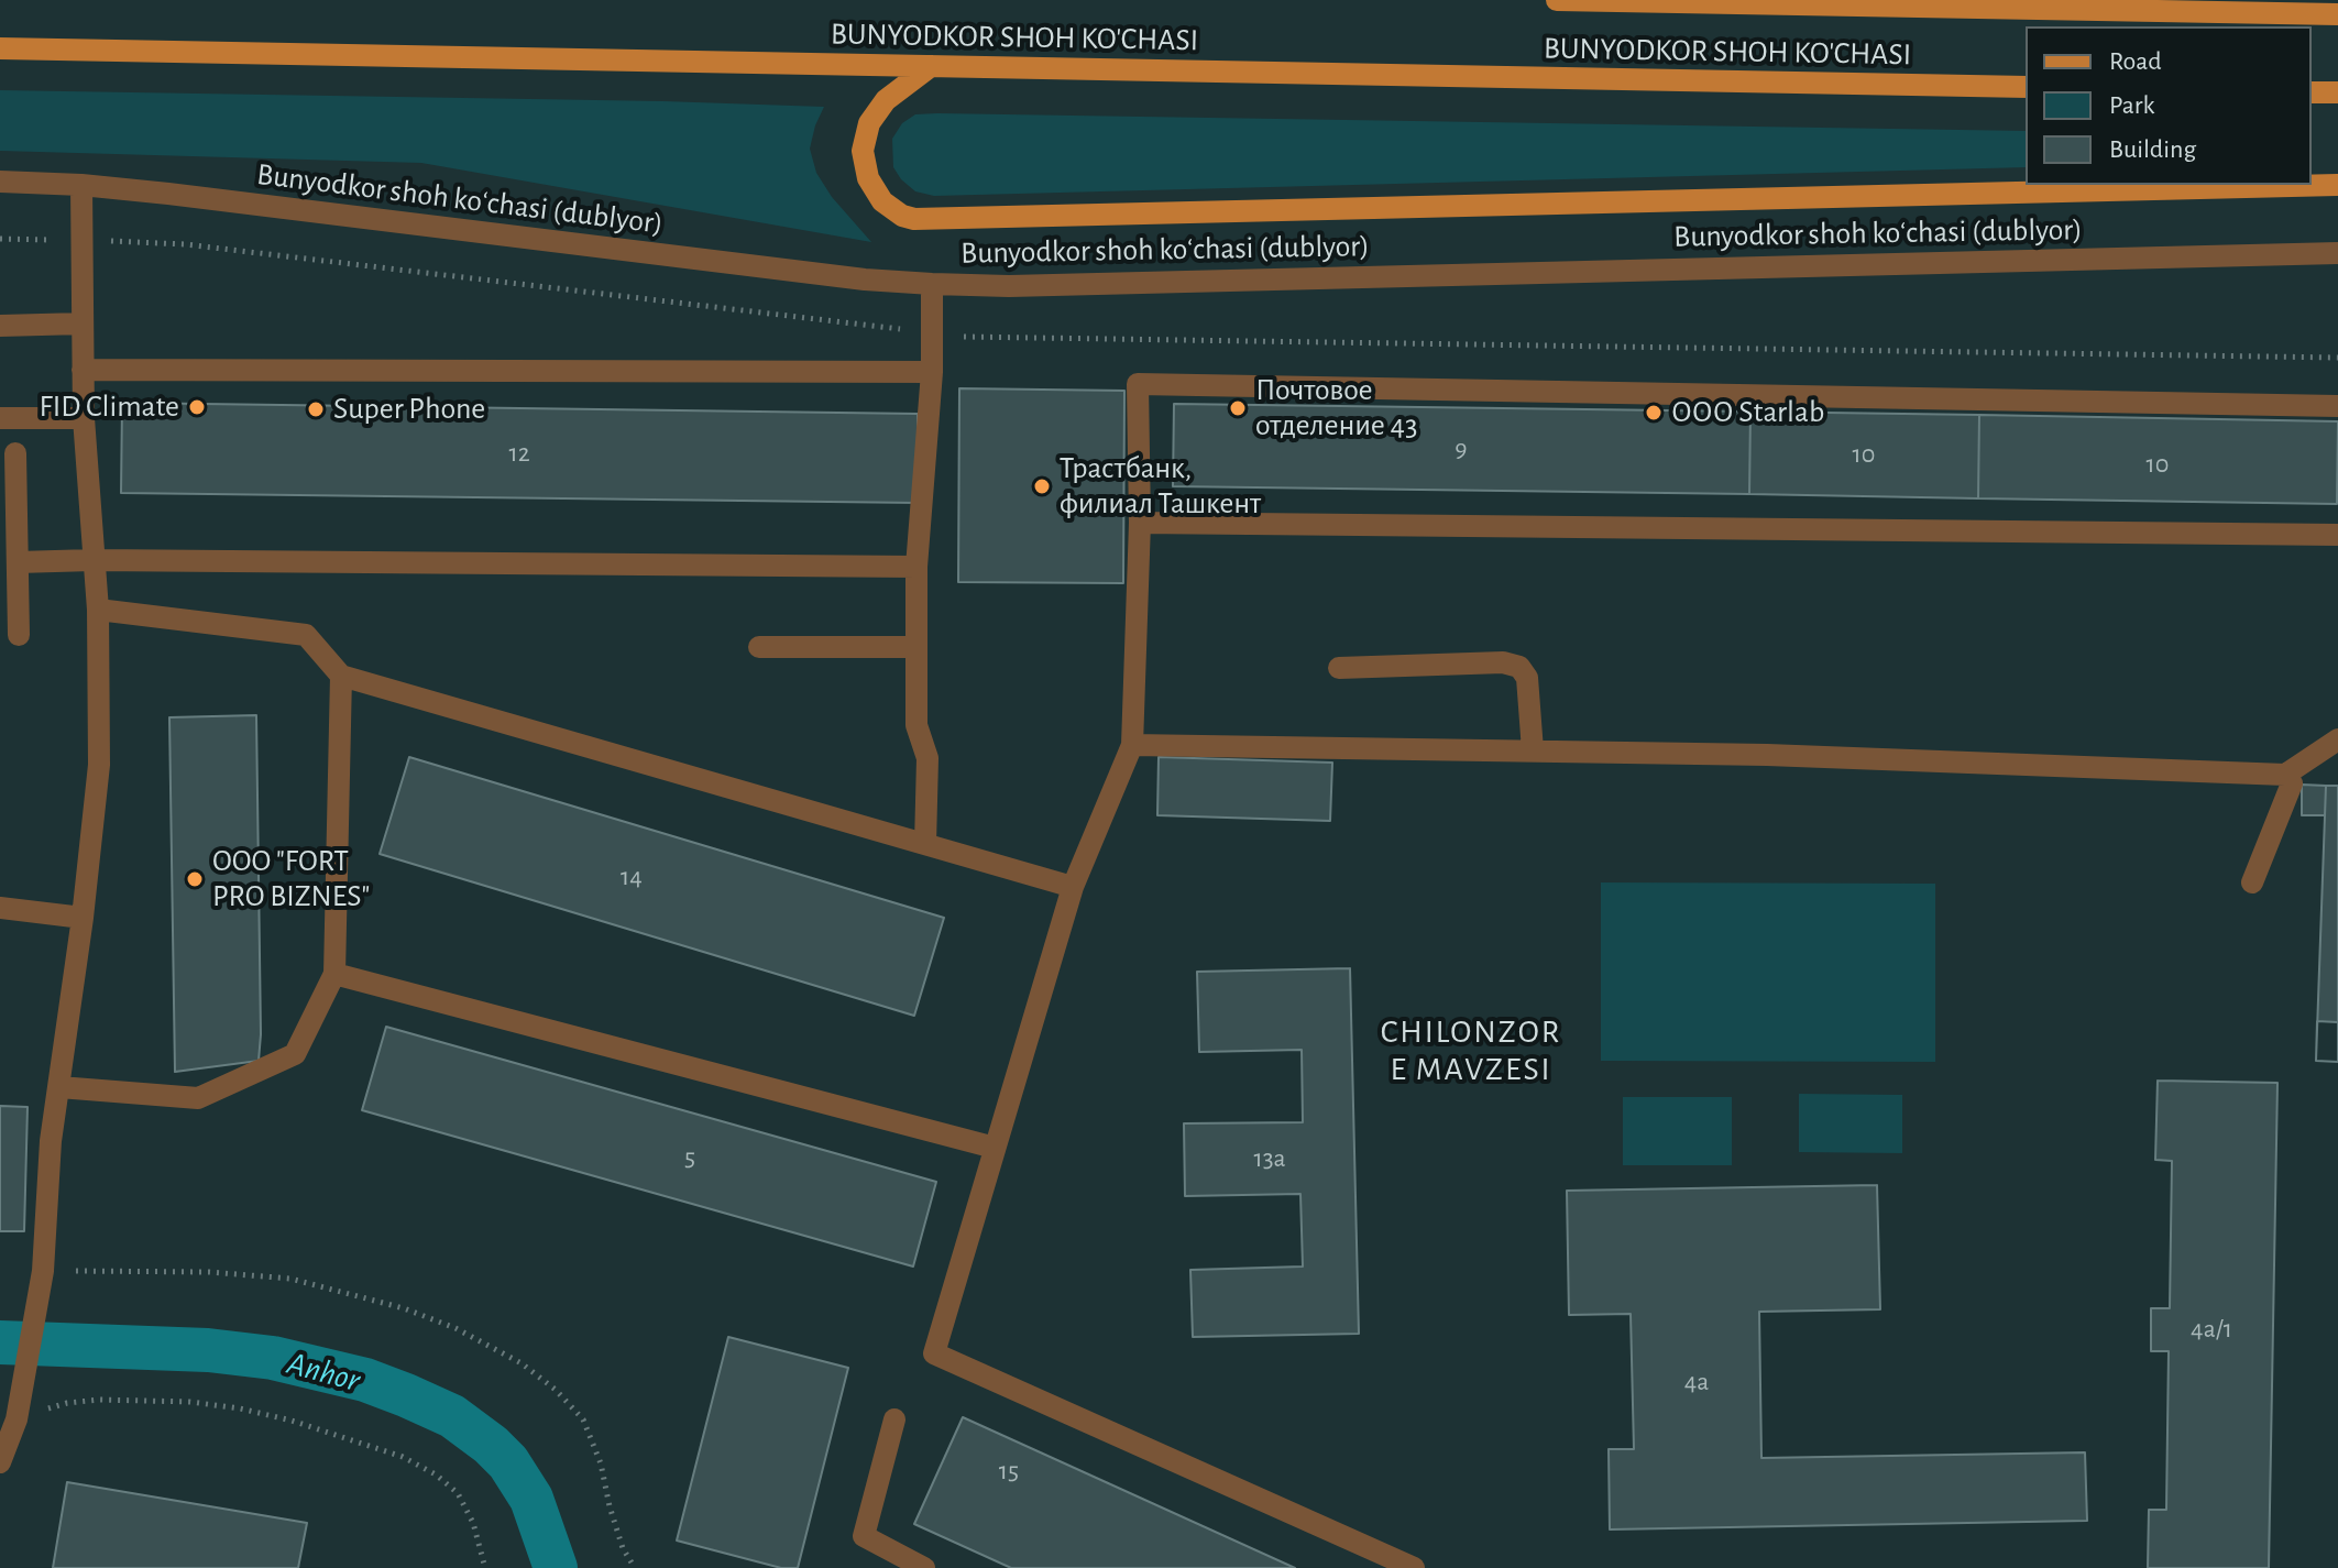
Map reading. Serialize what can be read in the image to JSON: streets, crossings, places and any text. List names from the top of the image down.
{
  "streets": {
    "main road": ["BUNYODKOR SHOH KO'CHASI"],
    "street": ["Bunyodkor shoh koʻchasi (dublyor)"]
  },
  "districts": ["CHILONZOR E MAVZESI"],
  "water": ["Anhor"],
  "places": [
    "FID Climate",
    "Почтовое отделение 43",
    "Super Phone",
    "ООО Starlab",
    "Трастбанк, филиал Ташкент",
    "OOO \"FORT PRO BIZNES\""
  ],
  "house_numbers": [
    "9",
    "12",
    "10",
    "10",
    "14",
    "5",
    "13a",
    "4a/1",
    "4a",
    "15"
  ],
  "legend": ["Road", "Park", "Building"]
}
